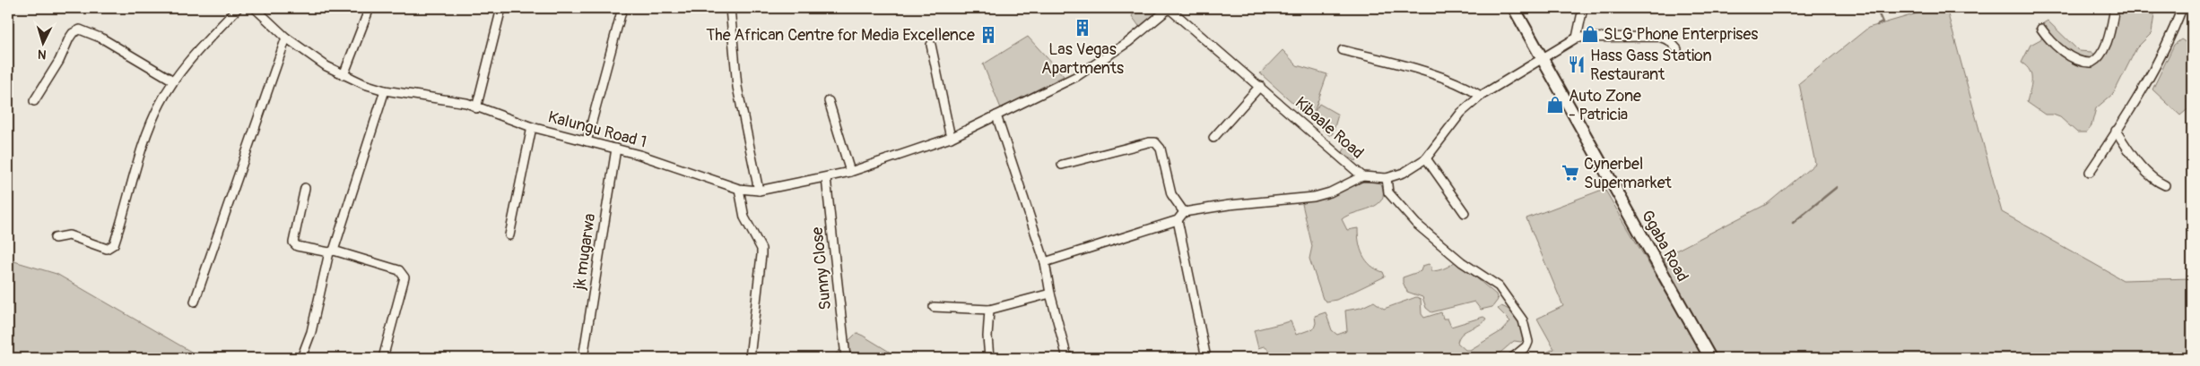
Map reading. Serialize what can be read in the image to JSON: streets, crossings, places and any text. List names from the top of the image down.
{
  "streets": {
    "main road": ["Ggaba Road"],
    "street": [
      "Kibaale Road",
      "Kalungu Road 1",
      "jk mugarwa",
      "Sunny Close"
    ]
  },
  "crossings": [
    ["Kibaale Road", "Kalungu Road 1"],
    ["Kibaale Road", "Ggaba Road"],
    ["Kalungu Road 1", "jk mugarwa"],
    ["Kalungu Road 1", "Sunny Close"]
  ],
  "places": {
    "building": ["Las Vegas Apartments", "The African Centre for Media Excellence"],
    "shop": ["SLG Phone Enterprises", "Auto Zone - Patricia"],
    "restaurant": ["Hass Gass Station Restaurant"],
    "supermarket": ["Cynerbel Supermarket"]
  },
  "north": "bottom"
}
